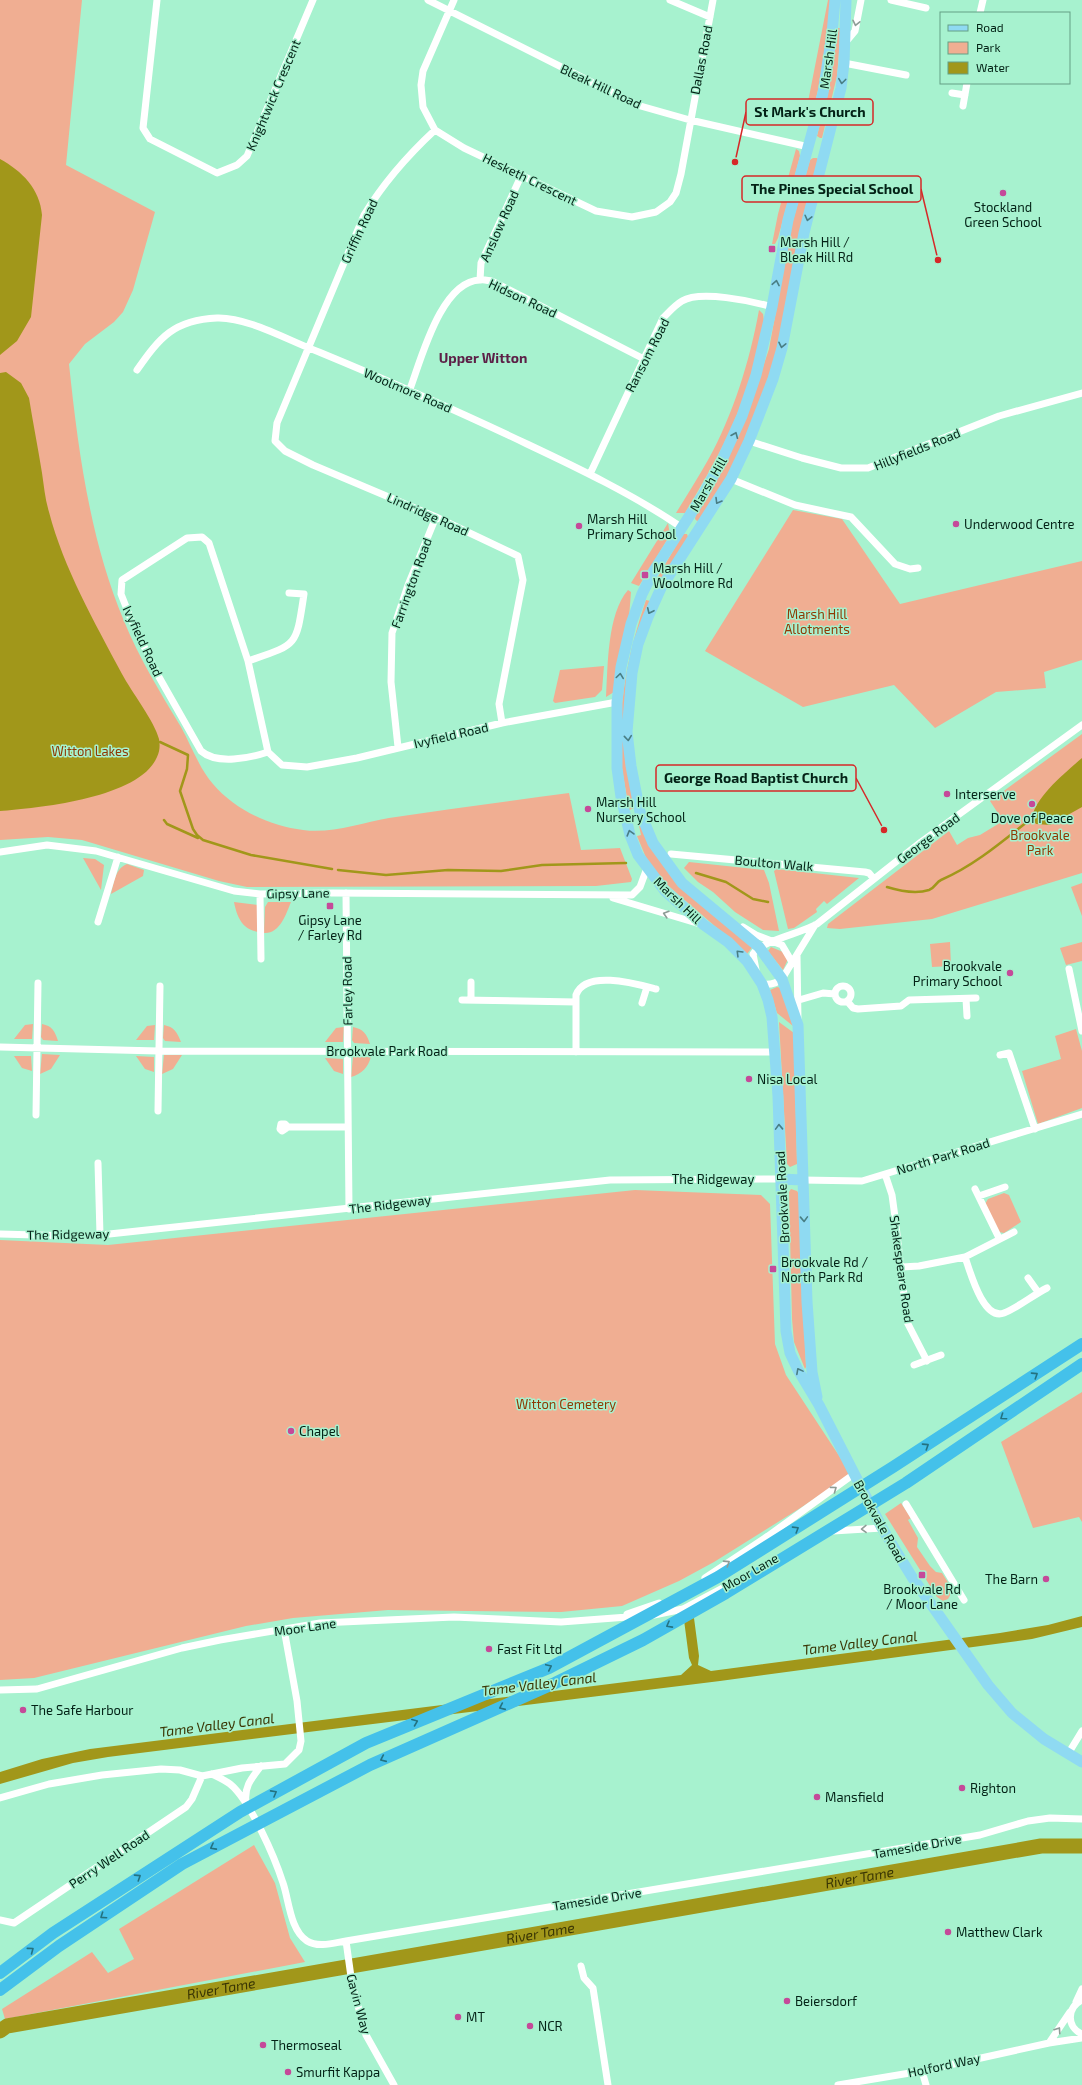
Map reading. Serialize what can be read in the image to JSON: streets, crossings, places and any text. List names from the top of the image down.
{
  "streets": {
    "main road": ["Marsh Hill", "Brookvale Road"],
    "street": [
      "Dallas Road",
      "Bleak Hill Road",
      "Knightwick Crescent",
      "Hesketh Crescent",
      "Anslow Road",
      "Griffin Road",
      "Hidson Road",
      "Ransom Road",
      "Woolmore Road",
      "Hillyfields Road",
      "Lindridge Road",
      "Farrington Road",
      "Ivyfield Road",
      "George Road",
      "Boulton Walk",
      "Gipsy Lane",
      "Farley Road",
      "Brookvale Park Road",
      "North Park Road",
      "The Ridgeway",
      "Shakespeare Road",
      "Moor Lane",
      "Tameside Drive",
      "Perry Well Road",
      "Gavin Way",
      "Holford Way"
    ]
  },
  "crossings": [
    ["Marsh Hill", "Bleak Hill Road"],
    ["Marsh Hill", "Ransom Road"],
    ["Marsh Hill", "Woolmore Road"],
    ["Marsh Hill", "Hillyfields Road"],
    ["Marsh Hill", "Ivyfield Road"],
    ["Marsh Hill", "George Road"],
    ["Marsh Hill", "Gipsy Lane"],
    ["Marsh Hill", "Brookvale Road"],
    ["Dallas Road", "Bleak Hill Road"],
    ["Dallas Road", "Hesketh Crescent"],
    ["Bleak Hill Road", "Hesketh Crescent"],
    ["Hesketh Crescent", "Anslow Road"],
    ["Hesketh Crescent", "Griffin Road"],
    ["Anslow Road", "Hidson Road"],
    ["Griffin Road", "Woolmore Road"],
    ["Griffin Road", "Lindridge Road"],
    ["Hidson Road", "Ransom Road"],
    ["Hidson Road", "Woolmore Road"],
    ["Ransom Road", "Woolmore Road"],
    ["Woolmore Road", "Lindridge Road"],
    ["Lindridge Road", "Farrington Road"],
    ["Lindridge Road", "Ivyfield Road"],
    ["Farrington Road", "Ivyfield Road"],
    ["George Road", "Boulton Walk"],
    ["George Road", "Brookvale Road"],
    ["Gipsy Lane", "Farley Road"],
    ["Farley Road", "Brookvale Park Road"],
    ["Farley Road", "The Ridgeway"],
    ["Brookvale Park Road", "Brookvale Road"],
    ["North Park Road", "Brookvale Road"],
    ["North Park Road", "Shakespeare Road"],
    ["The Ridgeway", "Brookvale Road"],
    ["Brookvale Road", "Moor Lane"],
    ["Tameside Drive", "Gavin Way"]
  ],
  "districts": ["Upper Witton"],
  "water": ["Tame Valley Canal", "River Tame"],
  "parks": [
    "Marsh Hill Allotments",
    "Witton Lakes",
    "Brookvale Park",
    "Witton Cemetery"
  ],
  "places": {
    "other": [
      "St Mark's Church",
      "Stockland Green School",
      "The Pines Special School",
      "Underwood Centre",
      "Marsh Hill Primary School",
      "Interserve",
      "Dove of Peace",
      "Marsh Hill Nursery School",
      "George Road Baptist Church",
      "Brookvale Primary School",
      "Nisa Local",
      "Chapel",
      "The Barn",
      "Fast Fit Ltd",
      "The Safe Harbour",
      "Righton",
      "Mansfield",
      "Matthew Clark",
      "Beiersdorf",
      "MT",
      "NCR",
      "Thermoseal",
      "Smurfit Kappa"
    ],
    "transit": [
      "Marsh Hill / Bleak Hill Rd",
      "Marsh Hill / Woolmore Rd",
      "Gipsy Lane / Farley Rd",
      "Brookvale Rd / North Park Rd",
      "Brookvale Rd / Moor Lane"
    ]
  },
  "legend": ["Road", "Park", "Water"]
}
